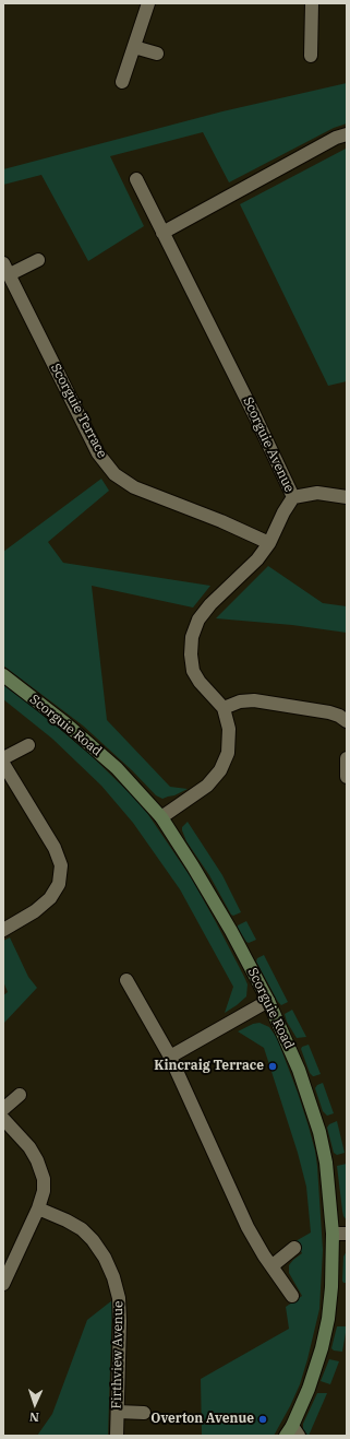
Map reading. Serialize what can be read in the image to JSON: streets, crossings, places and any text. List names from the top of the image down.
{
  "streets": {
    "street": [
      "Scorguie Terrace",
      "Scorguie Avenue",
      "Scorguie Road",
      "Firthview Avenue"
    ]
  },
  "crossings": [
    ["Scorguie Terrace", "Scorguie Avenue"],
    ["Scorguie Avenue", "Scorguie Road"]
  ],
  "places": ["Kincraig Terrace", "Overton Avenue"],
  "north": "bottom"
}
